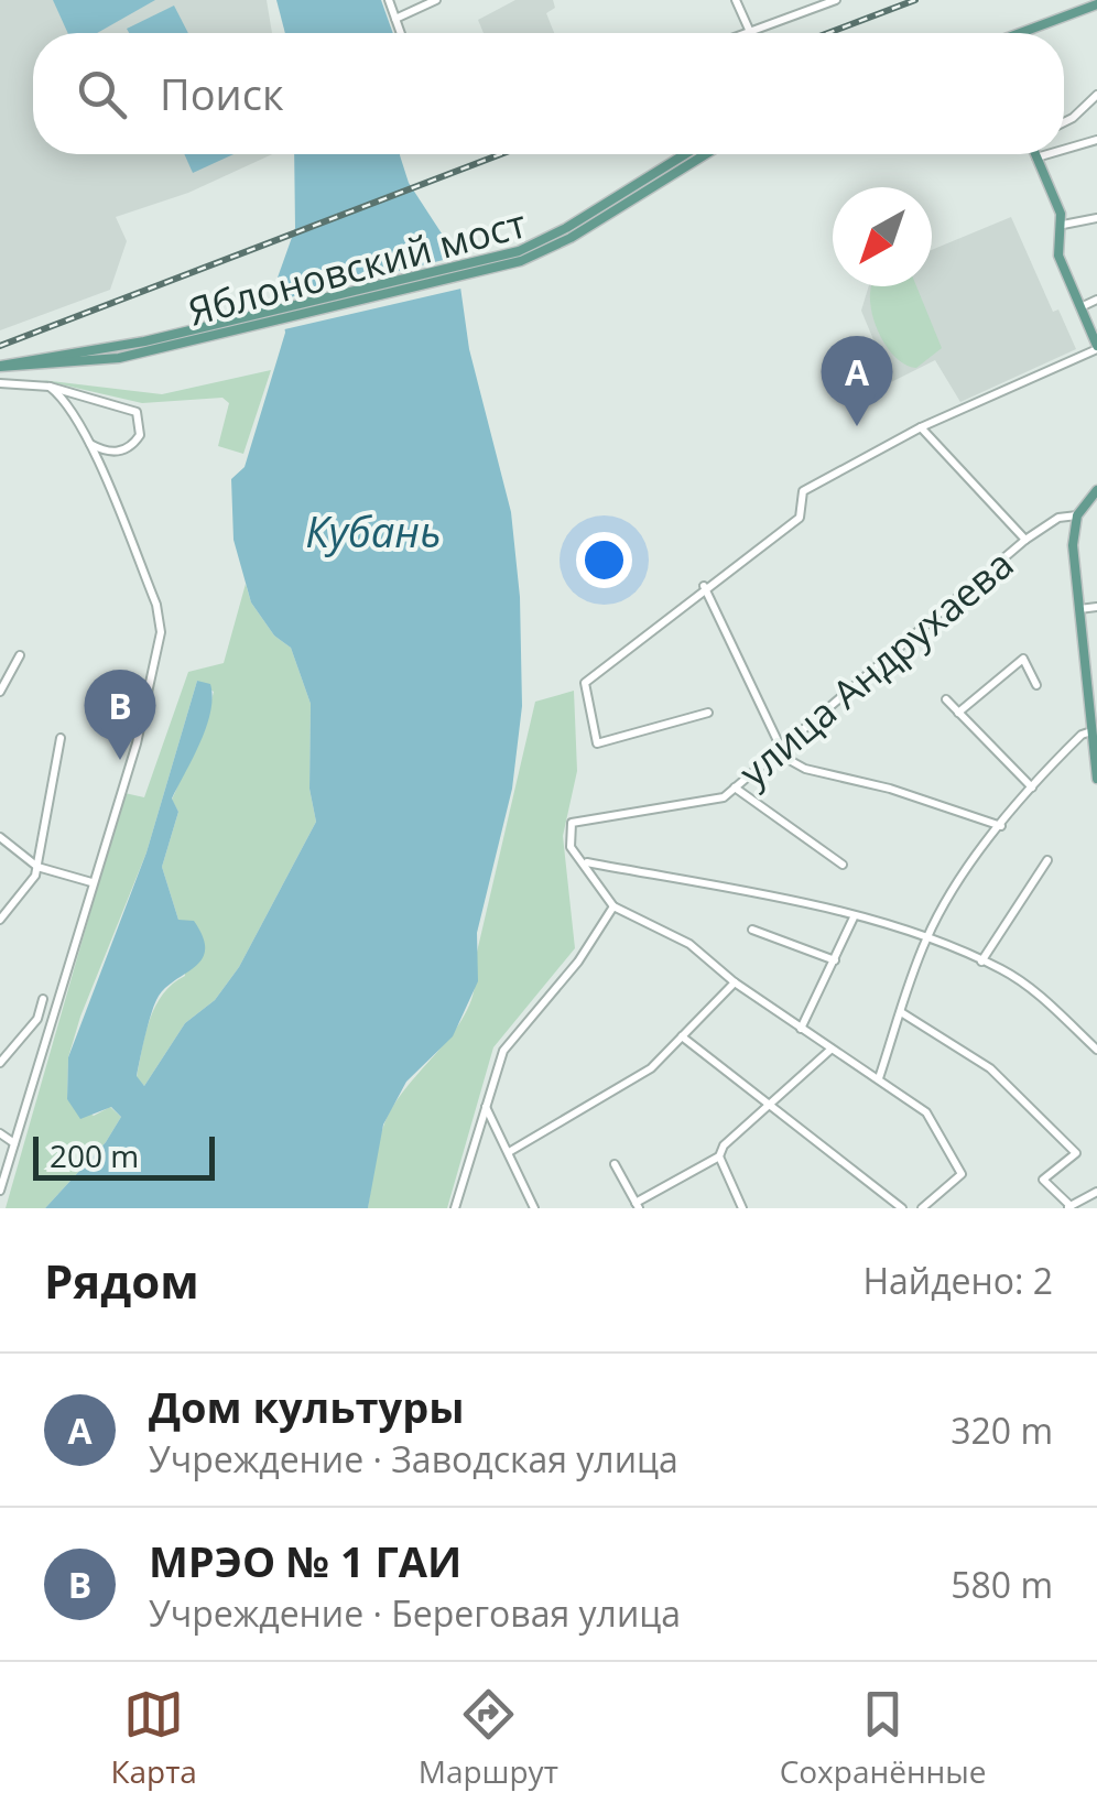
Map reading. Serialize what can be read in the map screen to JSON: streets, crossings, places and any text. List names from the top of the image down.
{
  "streets": {
    "main road": ["Яблоновский мост"],
    "street": ["улица Андрухаева"]
  },
  "water": ["Кубань"],
  "scale_bar": "200 m",
  "north": "bottom left",
  "page": {
    "search": "Поиск",
    "pins": ["A", "B"],
    "scale": "200 m",
    "heading": ["Рядом", "Найдено: 2"],
    "list": [
      {
        "mark": "A",
        "name": "Дом культуры",
        "note": "Учреждение · Заводская улица",
        "value": "320 m"
      },
      {
        "mark": "B",
        "name": "МРЭО № 1 ГАИ",
        "note": "Учреждение · Береговая улица",
        "value": "580 m"
      }
    ],
    "nav": ["Карта", "Маршрут", "Сохранённые"]
  }
}
